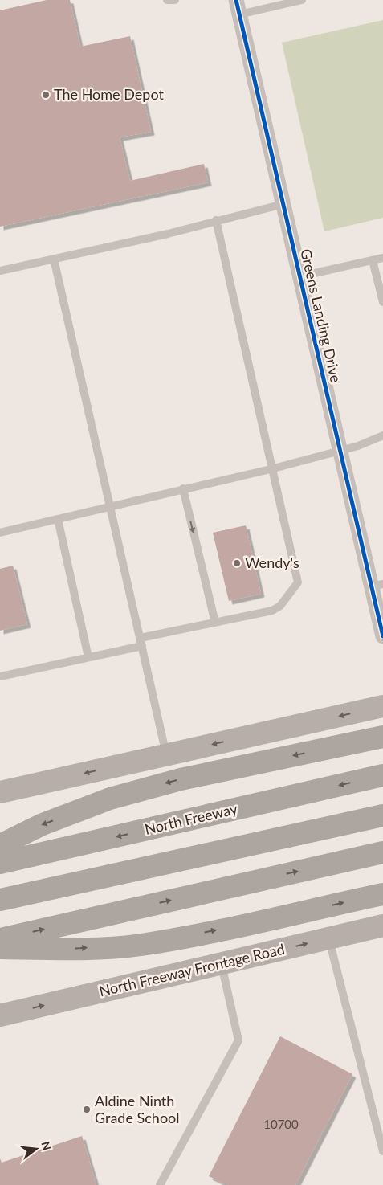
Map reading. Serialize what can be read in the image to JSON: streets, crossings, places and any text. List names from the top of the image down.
{
  "streets": {
    "highway": ["North Freeway"],
    "main road": ["North Freeway Frontage Road"],
    "street": ["Greens Landing Drive"]
  },
  "one_way": ["North Freeway Frontage Road"],
  "places": ["The Home Depot", "Wendy's", "Aldine Ninth Grade School"],
  "house_numbers": ["10700"],
  "north": "right"
}
